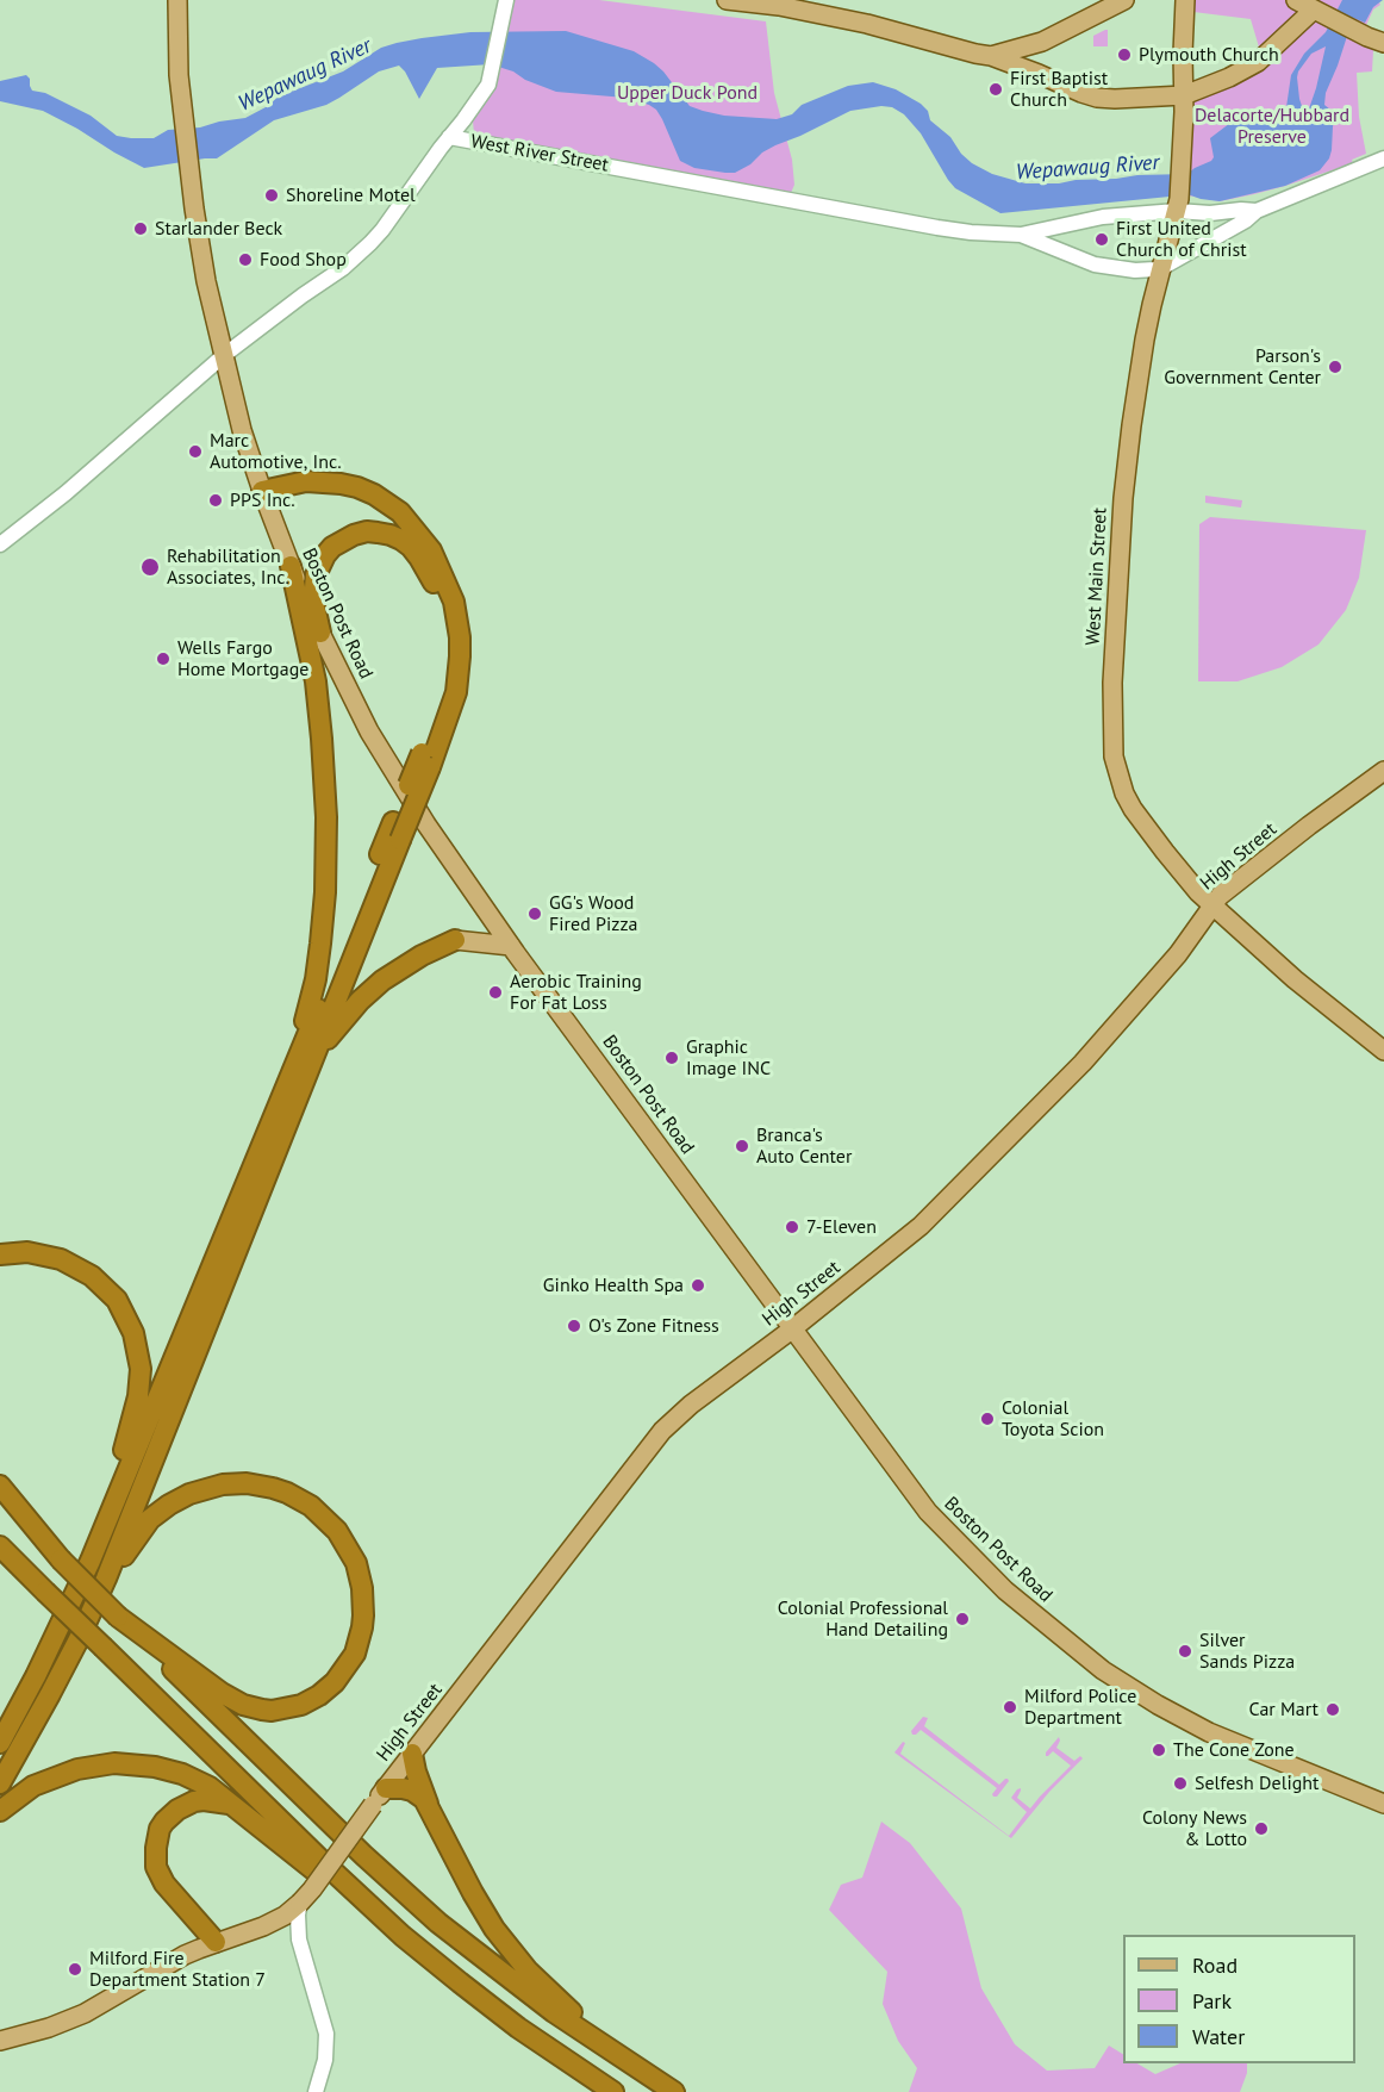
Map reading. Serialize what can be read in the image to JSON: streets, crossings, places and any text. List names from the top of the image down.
{
  "streets": {
    "main road": ["West Main Street", "Boston Post Road", "High Street"],
    "street": ["West River Street"]
  },
  "crossings": [
    ["West River Street", "West Main Street"],
    ["West River Street", "Boston Post Road"],
    ["West Main Street", "High Street"],
    ["Boston Post Road", "High Street"]
  ],
  "water": ["Wepawaug River"],
  "parks": ["Upper Duck Pond", "Delacorte/Hubbard Preserve"],
  "places": [
    "Plymouth Church",
    "First Baptist Church",
    "Shoreline Motel",
    "Starlander Beck",
    "First United Church of Christ",
    "Food Shop",
    "Parson's Government Center",
    "Marc Automotive, Inc.",
    "PPS Inc.",
    "Rehabilitation Associates, Inc.",
    "Wells Fargo Home Mortgage",
    "GG's Wood Fired Pizza",
    "Aerobic Training For Fat Loss",
    "Graphic Image INC",
    "Branca's Auto Center",
    "7-Eleven",
    "Ginko Health Spa",
    "O's Zone Fitness",
    "Colonial Toyota Scion",
    "Colonial Professional Hand Detailing",
    "Silver Sands Pizza",
    "Milford Police Department",
    "Car Mart",
    "The Cone Zone",
    "Selfesh Delight",
    "Colony News & Lotto",
    "Milford Fire Department Station 7"
  ],
  "legend": ["Road", "Park", "Water"]
}
